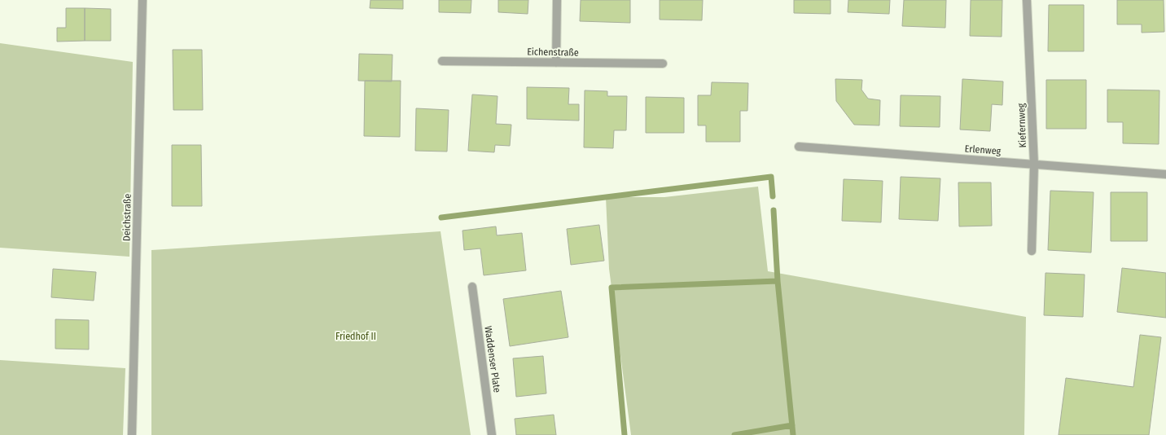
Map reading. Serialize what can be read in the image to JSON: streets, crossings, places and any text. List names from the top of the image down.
{
  "streets": {
    "street": [
      "Eichenstraße",
      "Kiefernweg",
      "Erlenweg",
      "Deichstraße",
      "Waddenser Plate"
    ]
  },
  "crossings": [
    ["Kiefernweg", "Erlenweg"]
  ],
  "parks": ["Friedhof II"]
}
